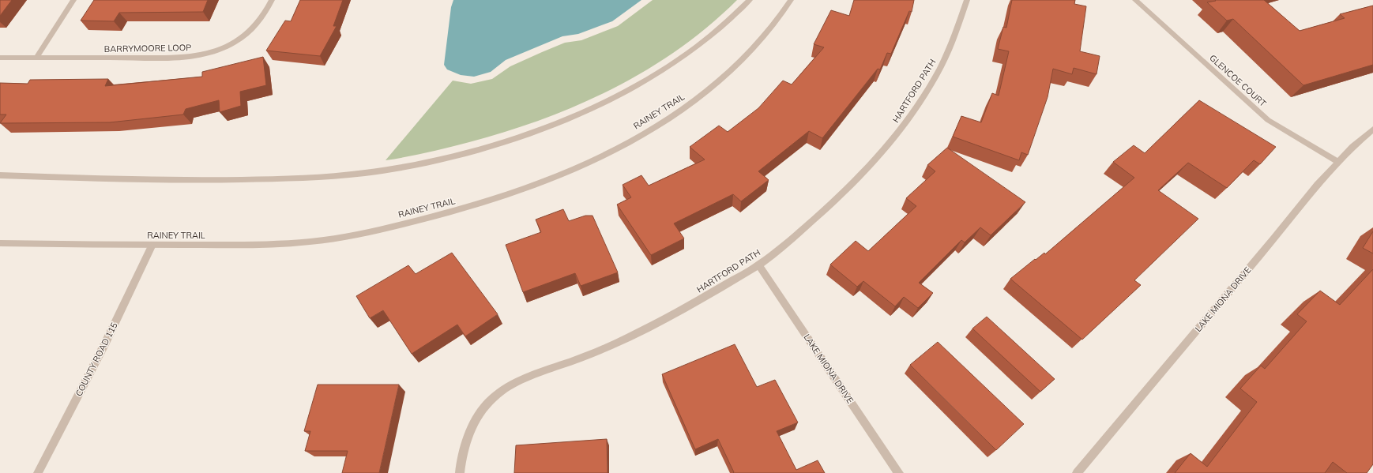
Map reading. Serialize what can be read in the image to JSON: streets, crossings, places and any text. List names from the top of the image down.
{
  "streets": {
    "street": [
      "BARRYMOORE LOOP",
      "GLENCOE COURT",
      "HARTFORD PATH",
      "RAINEY TRAIL",
      "LAKE MIONA DRIVE",
      "COUNTY ROAD 115"
    ]
  },
  "crossings": [
    ["GLENCOE COURT", "LAKE MIONA DRIVE"],
    ["HARTFORD PATH", "LAKE MIONA DRIVE"],
    ["RAINEY TRAIL", "COUNTY ROAD 115"]
  ]
}
